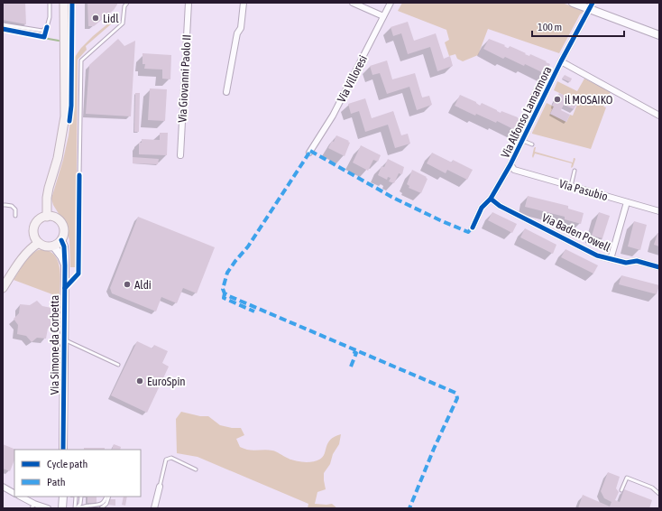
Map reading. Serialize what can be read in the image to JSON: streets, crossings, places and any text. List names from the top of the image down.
{
  "streets": {
    "street": [
      "Via Giovanni Paolo II",
      "Via Villoresi",
      "Via Alfonso Lamarmora",
      "Via Pasubio",
      "Via Baden Powell",
      "Via Simone da Corbetta"
    ]
  },
  "crossings": [
    ["Via Alfonso Lamarmora", "Via Pasubio"],
    ["Via Alfonso Lamarmora", "Via Baden Powell"]
  ],
  "places": [
    "Lidl",
    "il MOSAIKO",
    "Aldi",
    "EuroSpin"
  ],
  "legend": ["Cycle path", "Path"],
  "scale_bar": "100 m"
}
